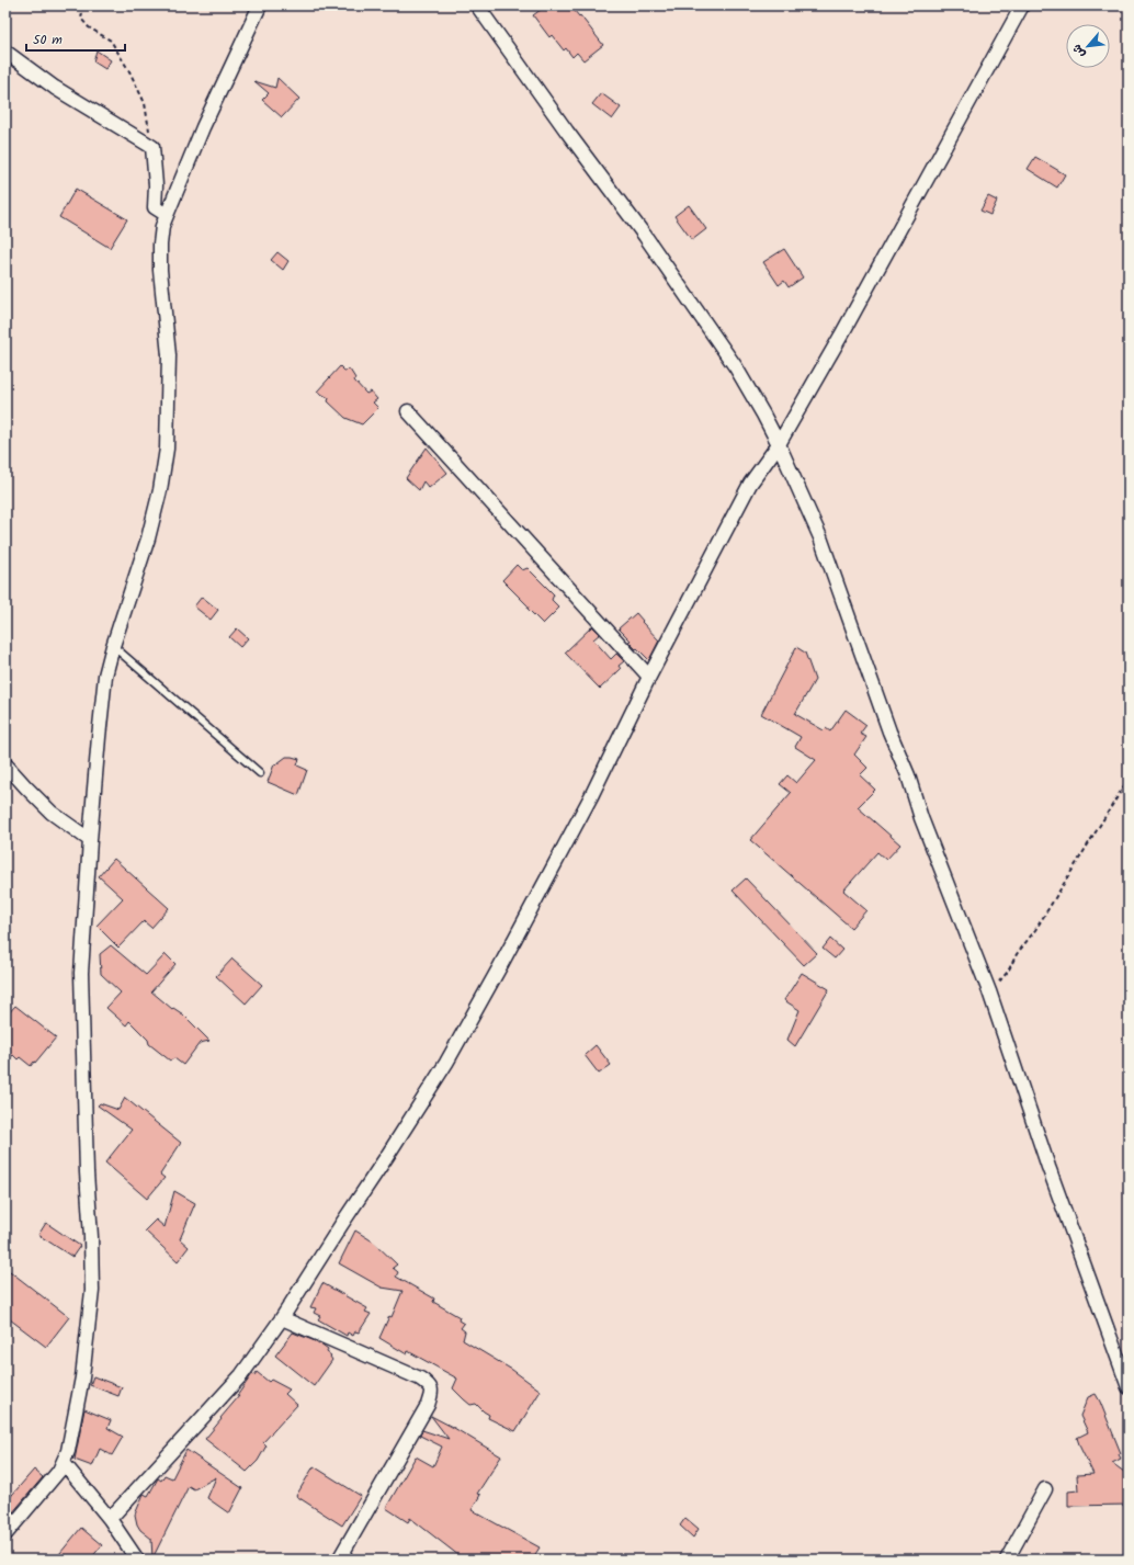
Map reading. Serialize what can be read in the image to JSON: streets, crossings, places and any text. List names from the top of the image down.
{
  "scale_bar": "50 m",
  "north": "bottom left"
}
